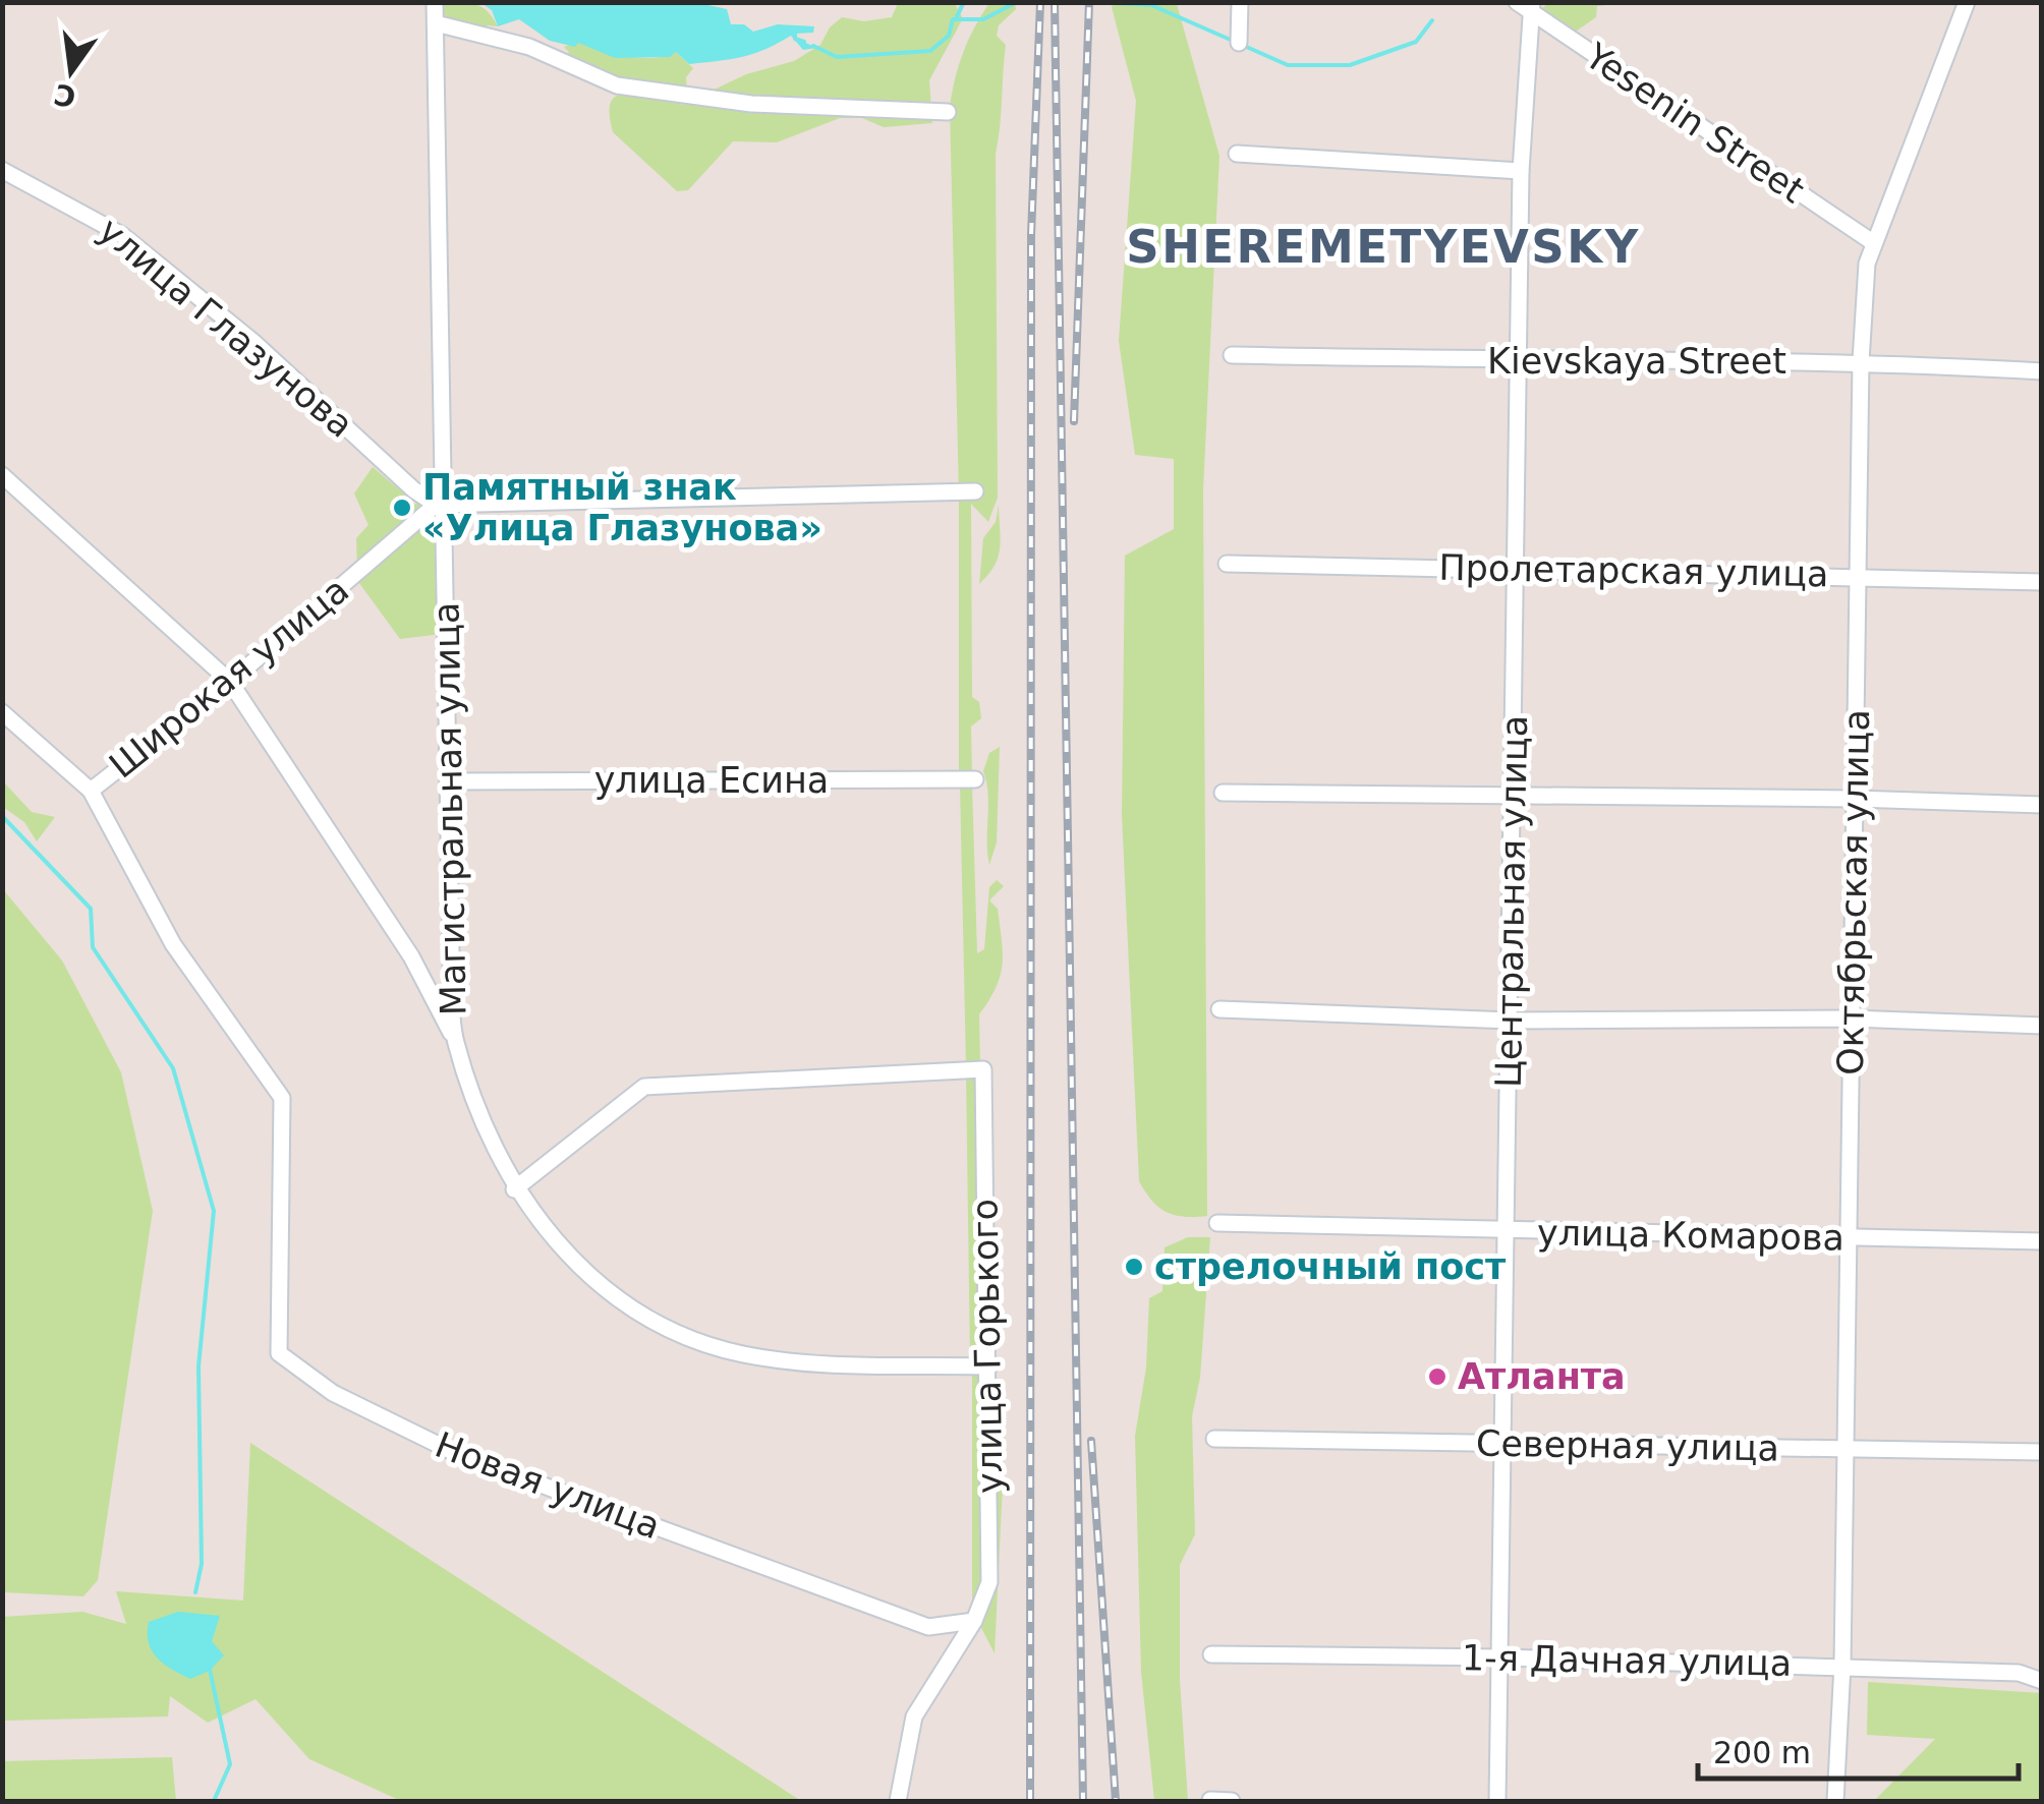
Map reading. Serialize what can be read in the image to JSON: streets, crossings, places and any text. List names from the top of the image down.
{
  "streets": {
    "street": [
      "Yesenin Street",
      "улица Глазунова",
      "Kievskaya Street",
      "Пролетарская улица",
      "Широкая улица",
      "улица Есина",
      "Магистральная улица",
      "Октябрьская улица",
      "Центральная улица",
      "улица Комарова",
      "улица Горького",
      "Северная улица",
      "Новая улица",
      "1-я Дачная улица"
    ]
  },
  "crossings": [
    ["Yesenin Street", "Октябрьская улица"],
    ["Yesenin Street", "Центральная улица"],
    ["улица Глазунова", "Широкая улица"],
    ["улица Глазунова", "Магистральная улица"],
    ["Kievskaya Street", "Октябрьская улица"],
    ["Kievskaya Street", "Центральная улица"],
    ["Пролетарская улица", "Октябрьская улица"],
    ["Пролетарская улица", "Центральная улица"],
    ["Широкая улица", "Магистральная улица"],
    ["Широкая улица", "Новая улица"],
    ["улица Есина", "Магистральная улица"],
    ["Магистральная улица", "улица Горького"],
    ["Октябрьская улица", "улица Комарова"],
    ["Октябрьская улица", "Северная улица"],
    ["Октябрьская улица", "1-я Дачная улица"],
    ["Центральная улица", "улица Комарова"],
    ["Центральная улица", "Северная улица"],
    ["Центральная улица", "1-я Дачная улица"],
    ["улица Горького", "Новая улица"]
  ],
  "districts": ["SHEREMETYEVSKY"],
  "places": ["Памятный знак «Улица Глазунова»", "стрелочный пост", "Атланта"],
  "scale_bar": "200 m",
  "north": "bottom"
}
